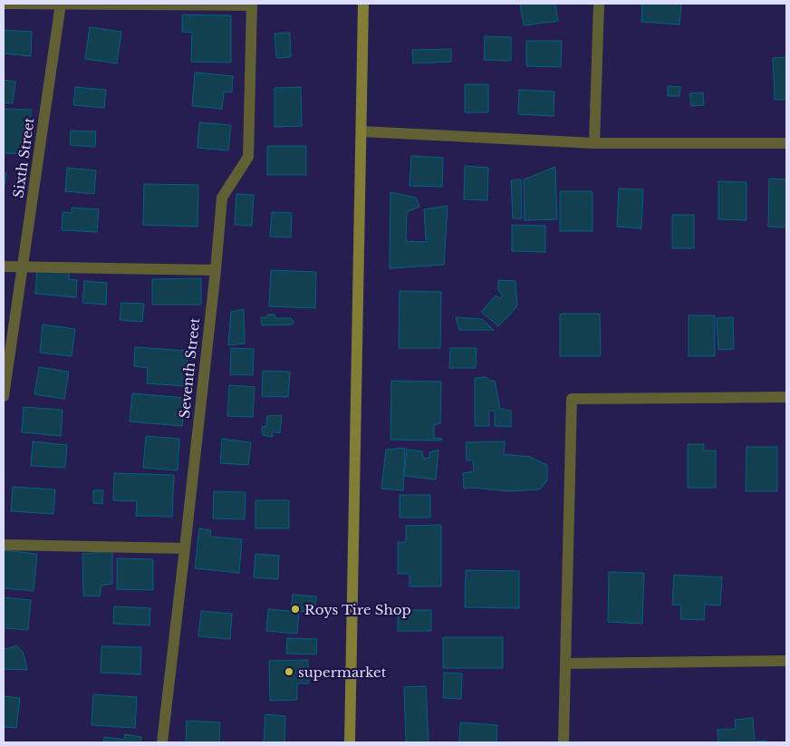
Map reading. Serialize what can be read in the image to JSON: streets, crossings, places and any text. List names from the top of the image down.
{
  "streets": {
    "street": ["Sixth Street", "Seventh Street"]
  },
  "places": ["Roys Tire Shop", "supermarket"]
}
